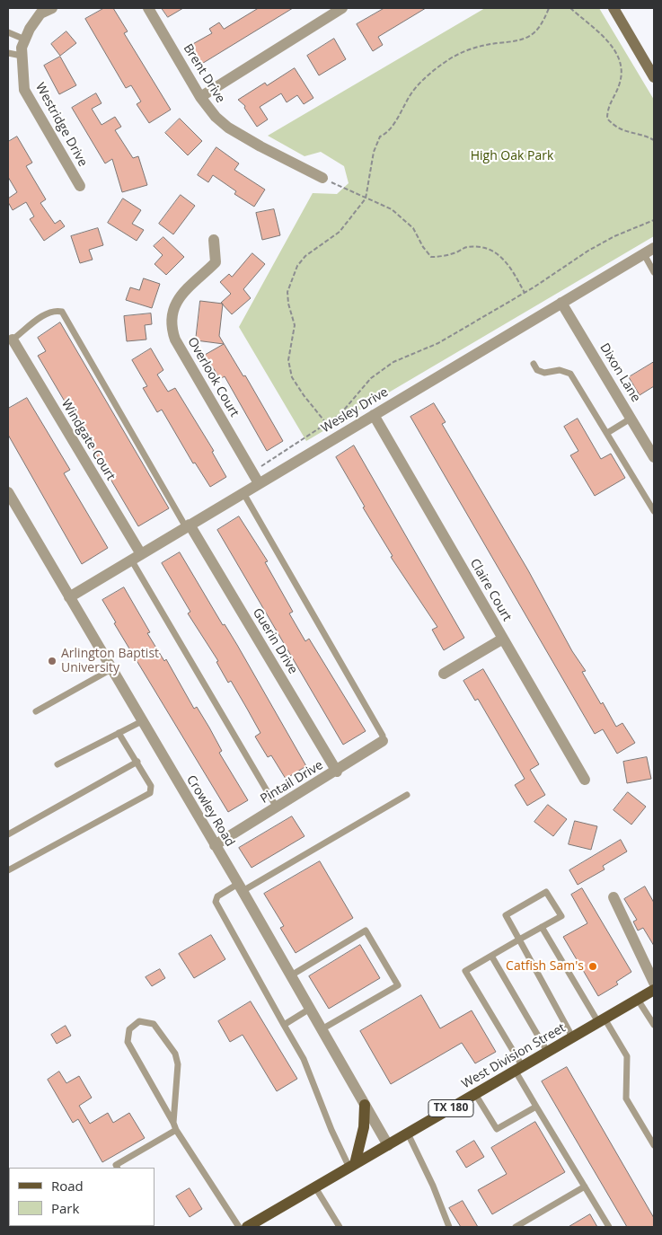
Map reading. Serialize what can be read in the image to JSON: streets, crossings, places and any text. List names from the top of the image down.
{
  "streets": {
    "main road": ["West Division Street", "TX 180"],
    "street": [
      "Brent Drive",
      "Westridge Drive",
      "Dixon Lane",
      "Overlook Court",
      "Wesley Drive",
      "Windgate Court",
      "Claire Court",
      "Guerin Drive",
      "Pintail Drive",
      "Crowley Road"
    ]
  },
  "crossings": [
    ["Dixon Lane", "Wesley Drive"],
    ["Overlook Court", "Wesley Drive"],
    ["Wesley Drive", "Windgate Court"],
    ["Wesley Drive", "Claire Court"],
    ["Wesley Drive", "Guerin Drive"],
    ["Wesley Drive", "Crowley Road"],
    ["Guerin Drive", "Pintail Drive"],
    ["Pintail Drive", "Crowley Road"],
    ["Crowley Road", "West Division Street"]
  ],
  "parks": ["High Oak Park"],
  "places": ["Arlington Baptist University", "Catfish Sam's"],
  "legend": ["Road", "Park"]
}
